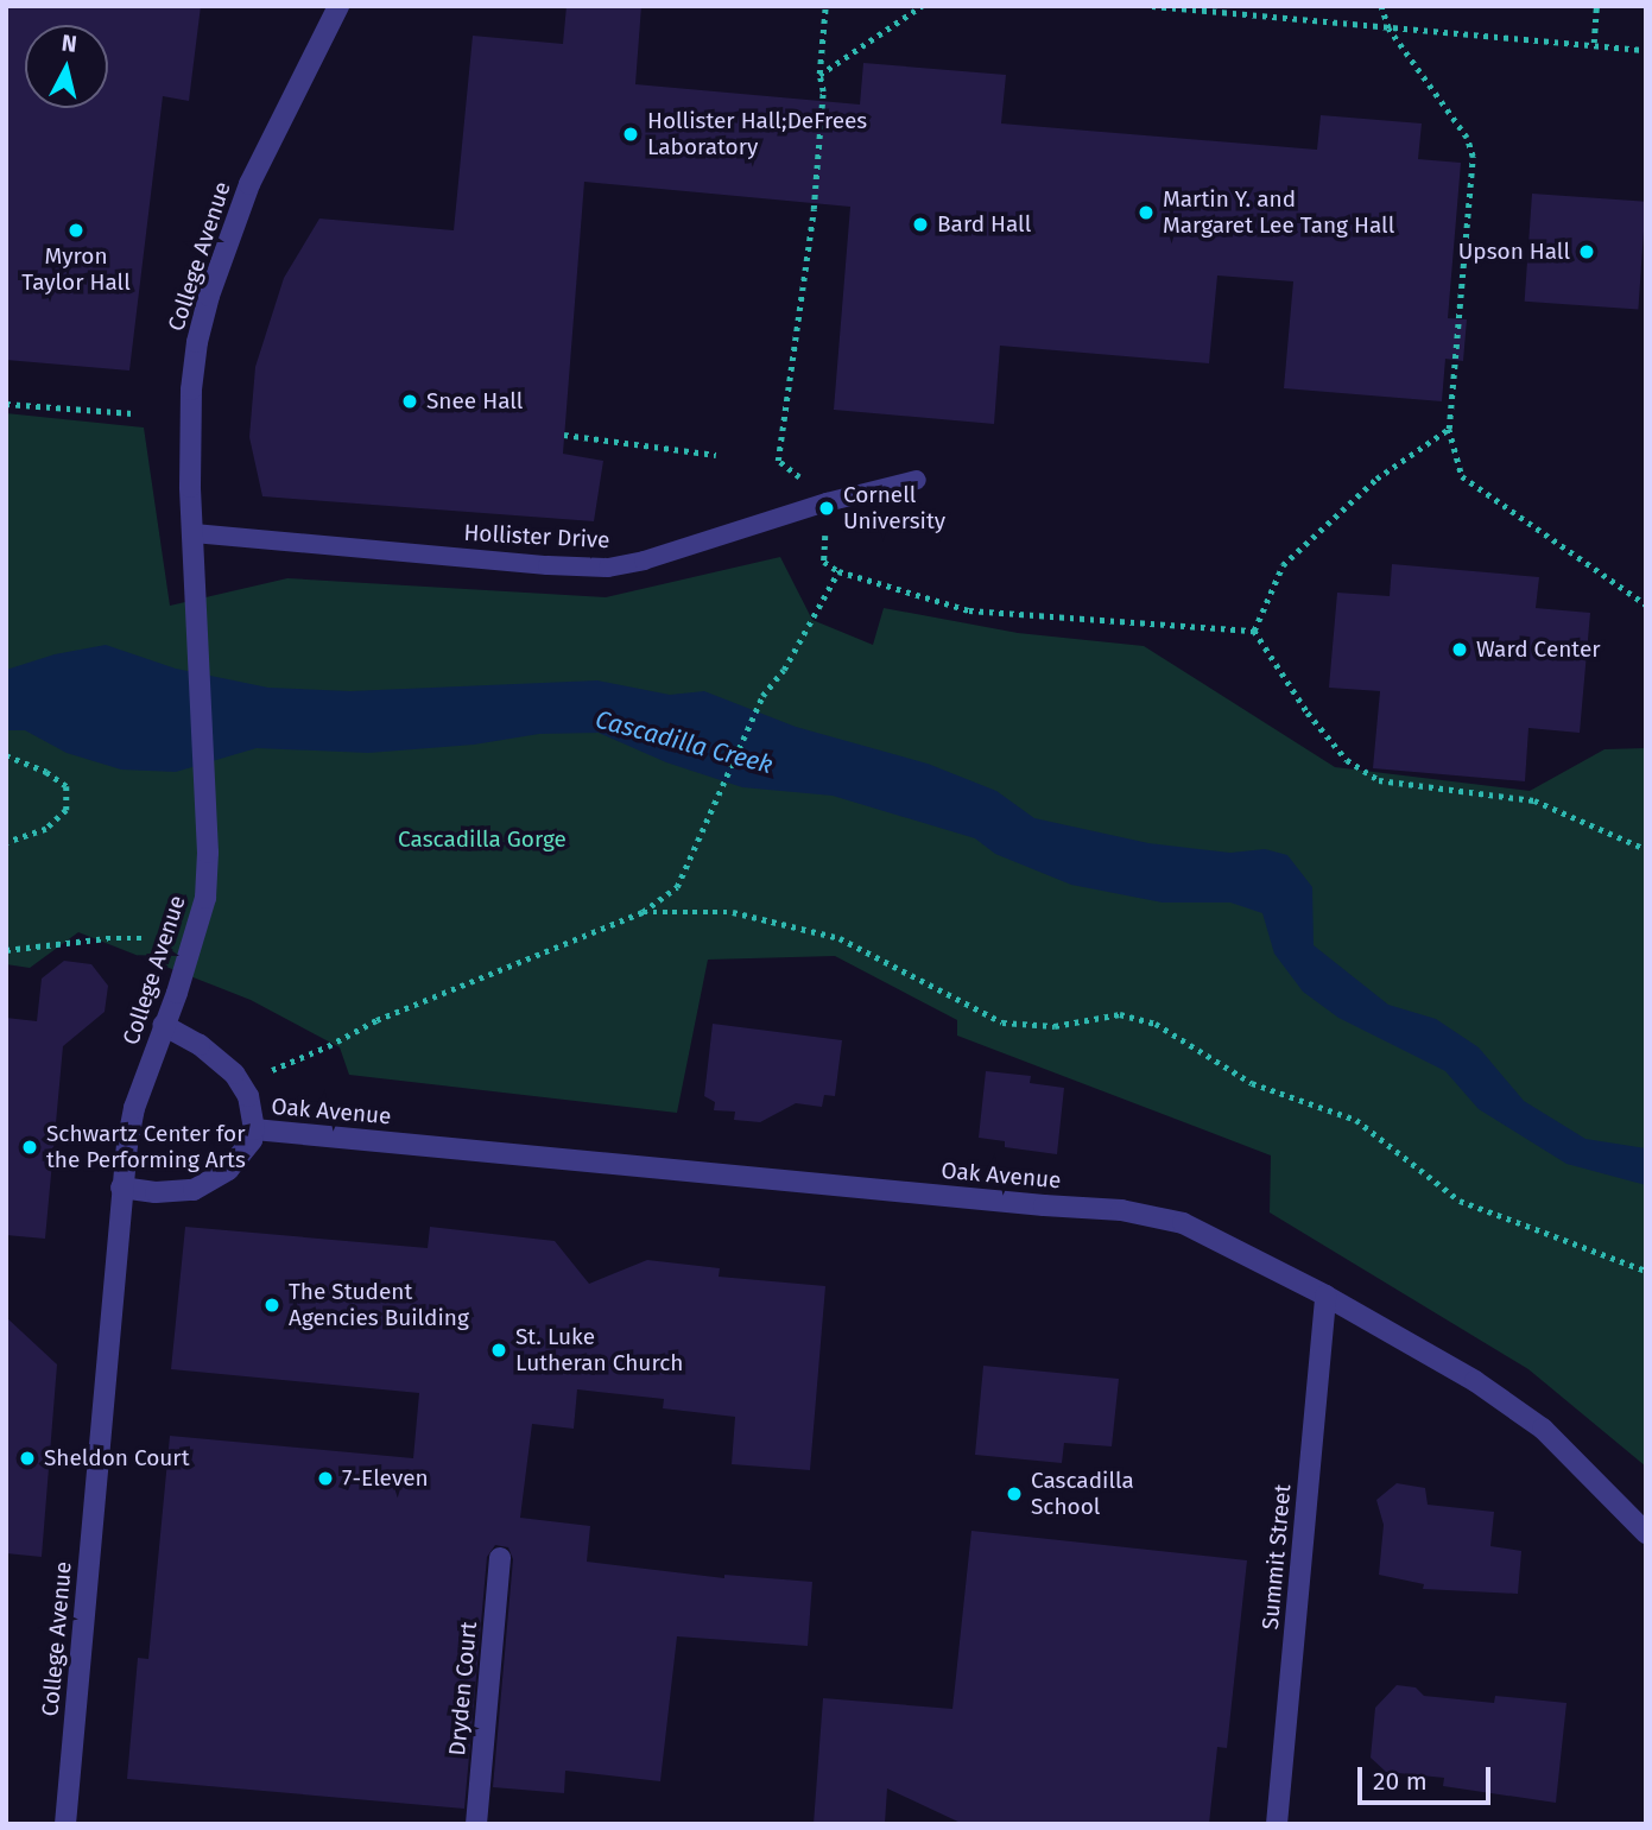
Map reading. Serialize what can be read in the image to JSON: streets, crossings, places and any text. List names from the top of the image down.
{
  "streets": {
    "street": [
      "College Avenue",
      "Oak Avenue",
      "Summit Street",
      "Dryden Court"
    ],
    "lane": ["Hollister Drive"]
  },
  "crossings": [
    ["College Avenue", "Hollister Drive"],
    ["College Avenue", "Oak Avenue"],
    ["Oak Avenue", "Summit Street"]
  ],
  "water": ["Cascadilla Creek"],
  "parks": ["Cascadilla Gorge"],
  "places": [
    "Hollister Hall;DeFrees Laboratory",
    "Martin Y. and Margaret Lee Tang Hall",
    "Bard Hall",
    "Myron Taylor Hall",
    "Upson Hall",
    "Snee Hall",
    "Cornell University",
    "Ward Center",
    "Schwartz Center for the Performing Arts",
    "The Student Agencies Building",
    "St. Luke Lutheran Church",
    "Sheldon Court",
    "7-Eleven",
    "Cascadilla School"
  ],
  "scale_bar": "20 m",
  "north": "top"
}
